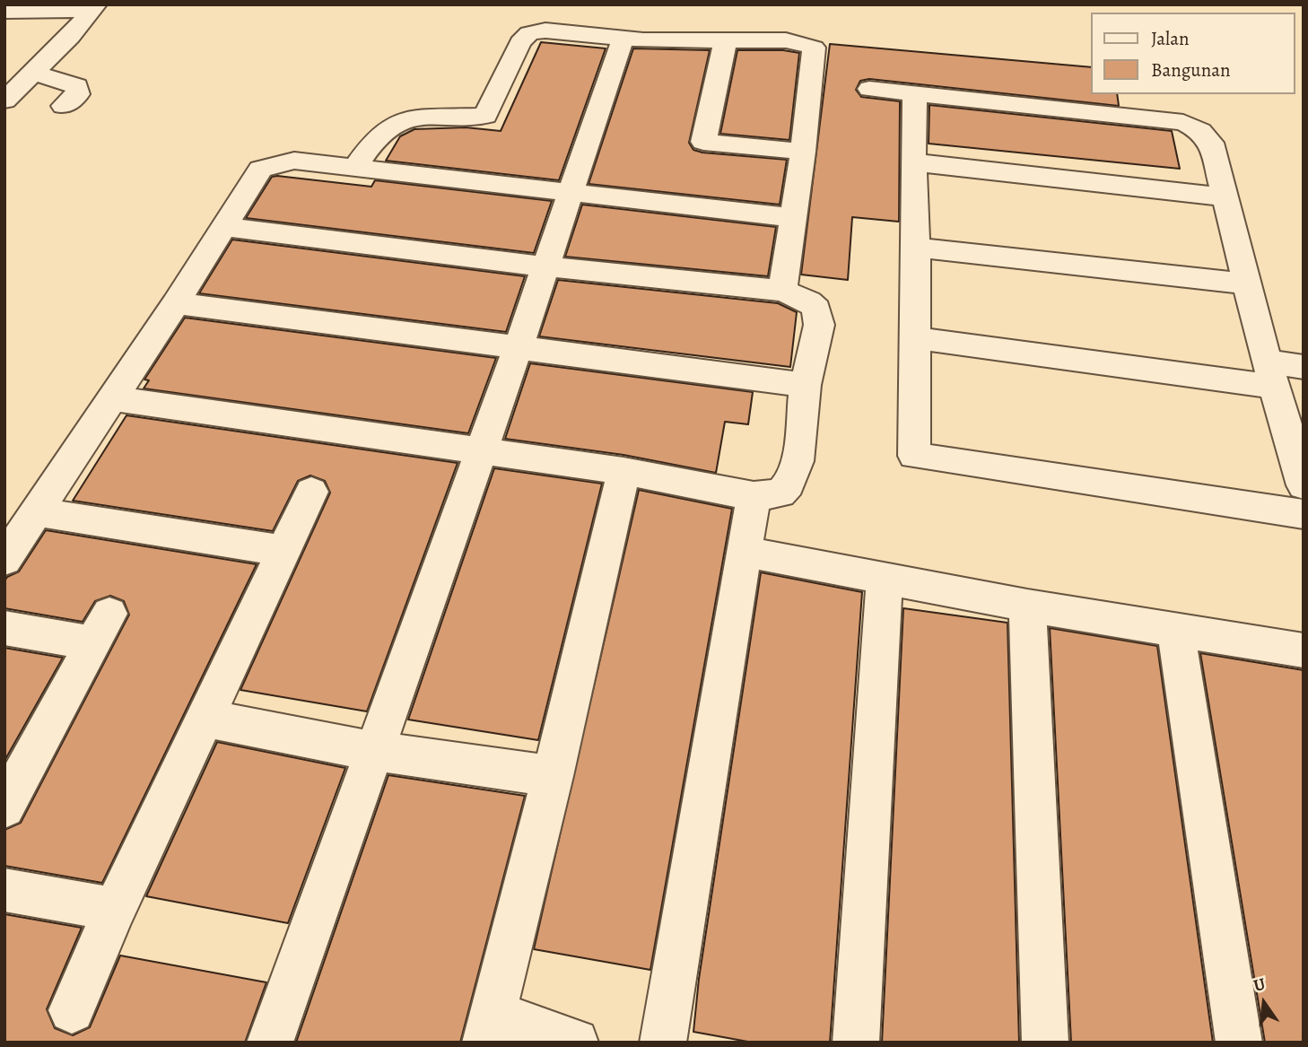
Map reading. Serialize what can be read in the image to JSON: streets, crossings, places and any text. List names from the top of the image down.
{
  "legend": ["Jalan", "Bangunan"],
  "north": "top"
}
